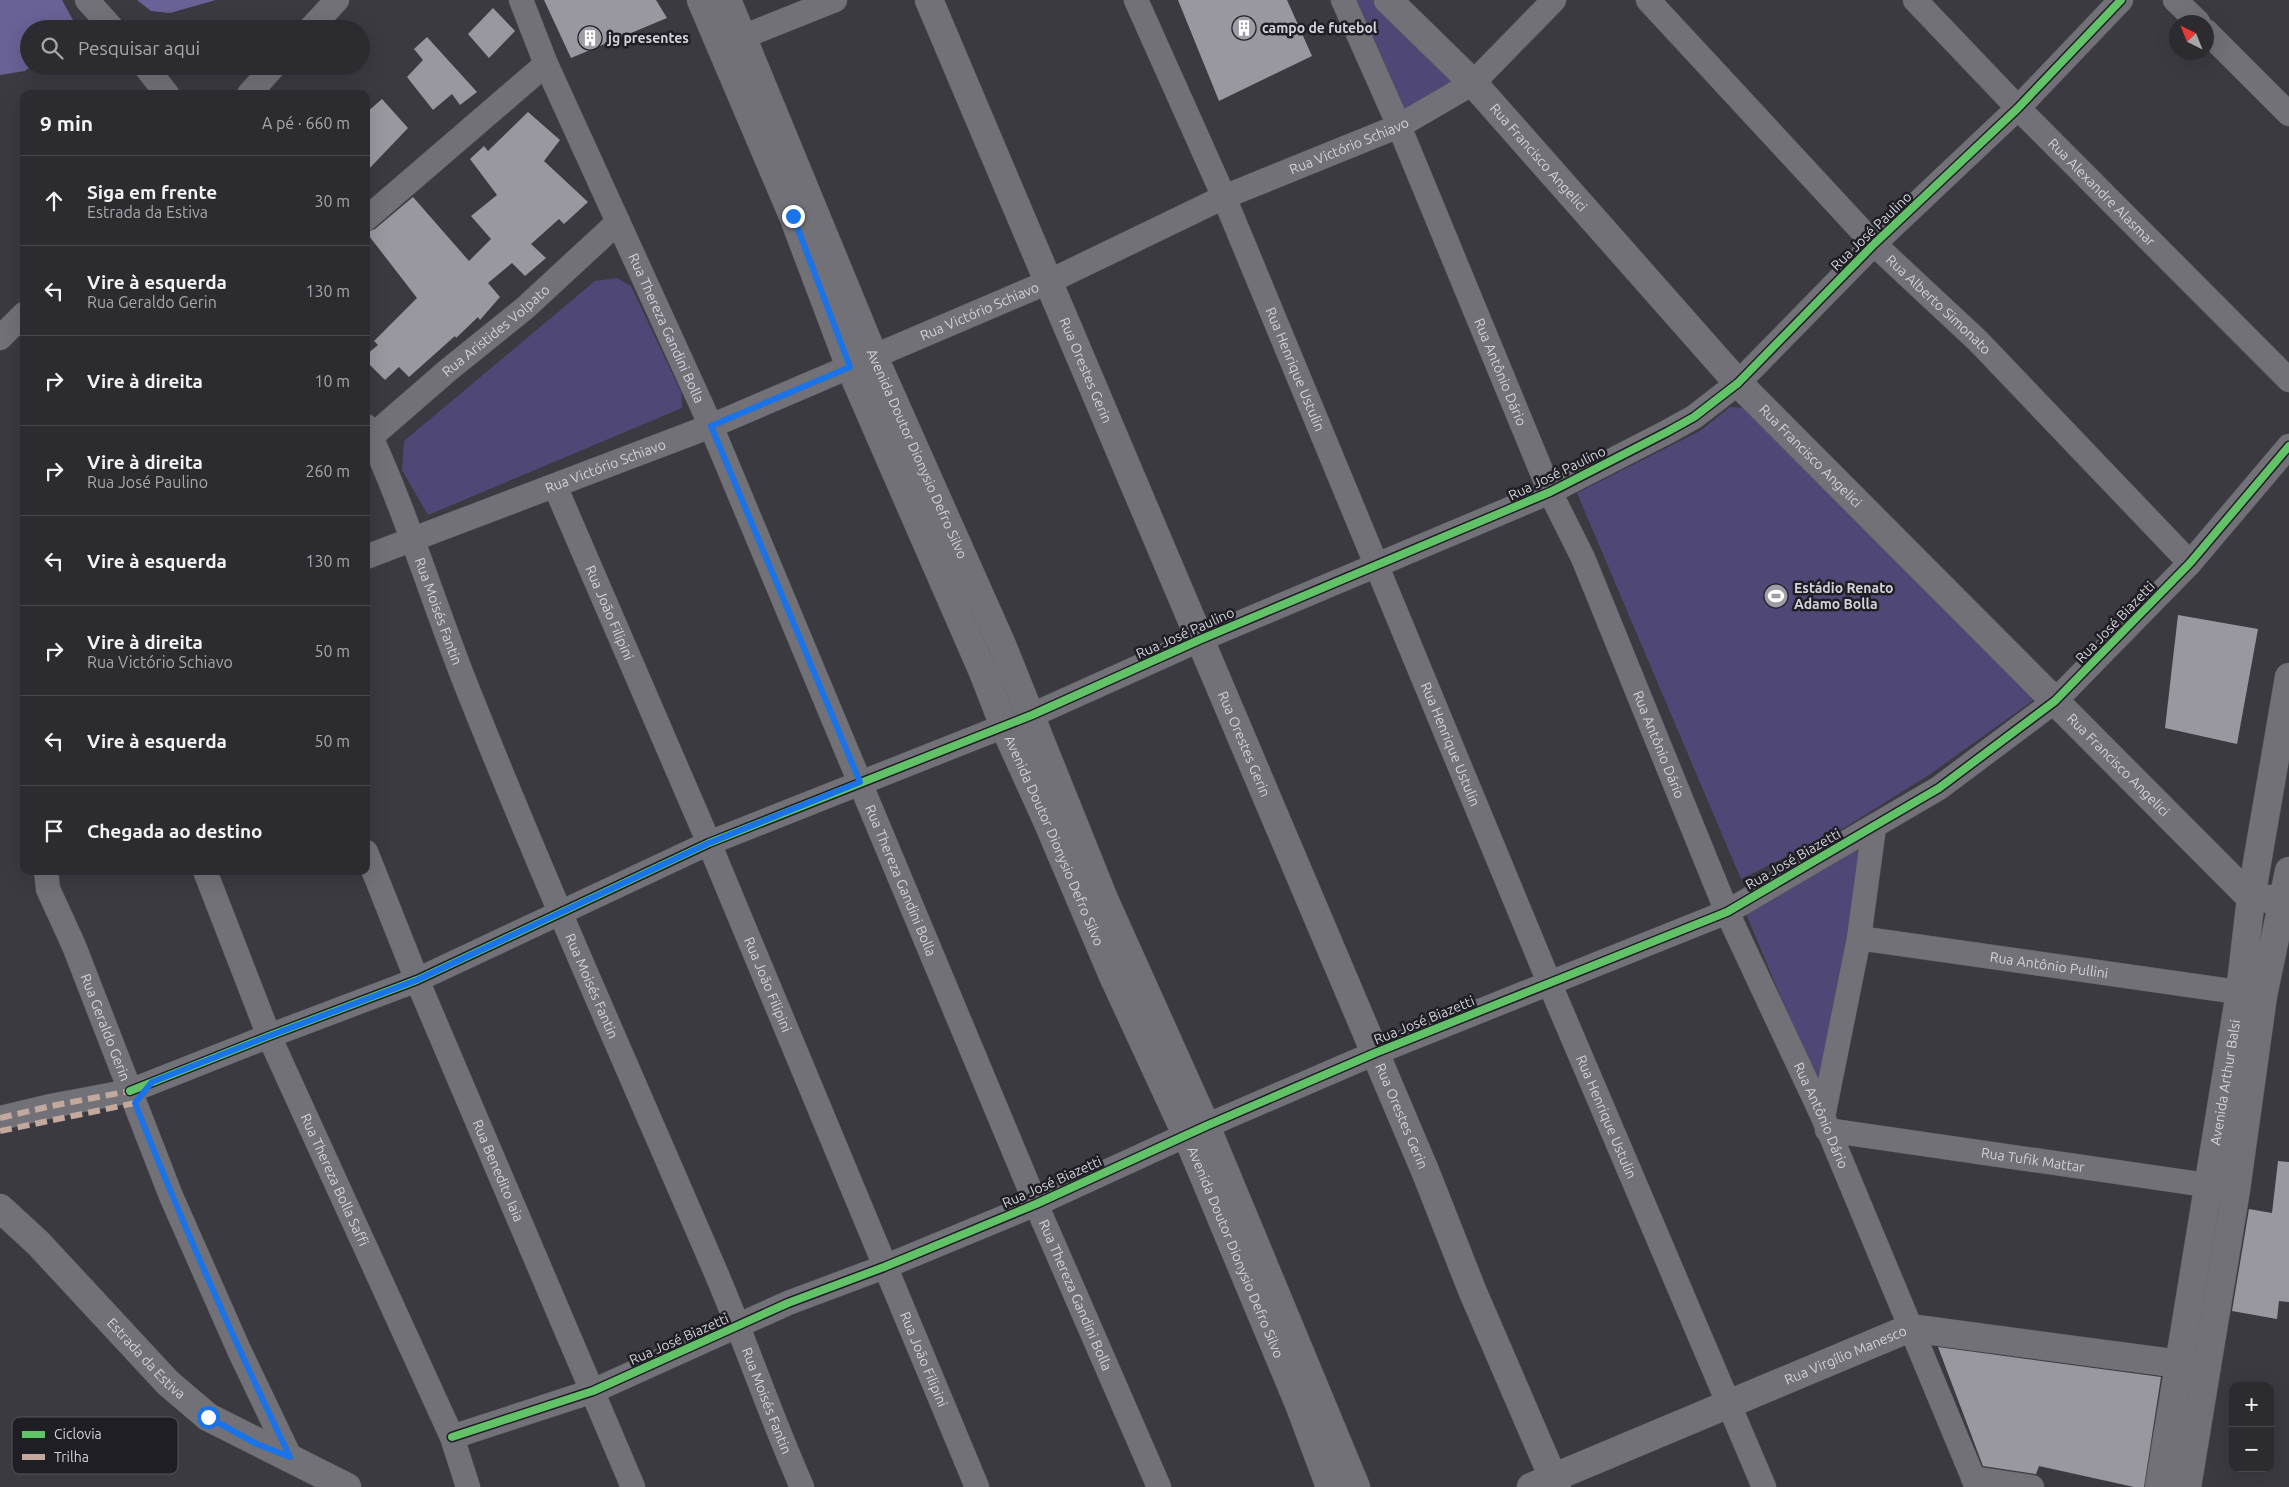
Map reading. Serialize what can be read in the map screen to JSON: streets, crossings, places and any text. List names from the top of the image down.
{
  "streets": {
    "street": [
      "Rua Victório Schiavo",
      "Rua Francisco Angelici",
      "Rua Alexandre Alasmar",
      "Rua José Paulino",
      "Rua Alberto Simonato",
      "Rua Thereza Gandini Bolla",
      "Rua Aristides Volpato",
      "Rua Henrique Ustulin",
      "Rua Orestes Gerin",
      "Rua Antônio Dário",
      "Avenida Doutor Dionysio Defro Silvo",
      "Rua Moisés Fantin",
      "Rua João Filipini",
      "Rua José Biazetti",
      "Rua Antônio Pullini",
      "Rua Geraldo Gerin",
      "Avenida Arthur Balsi",
      "Rua Tufik Mattar",
      "Rua Benedito Iaia",
      "Rua Thereza Bolla Saffi",
      "Rua Virgílio Manesco",
      "Estrada da Estiva"
    ]
  },
  "crossings": [
    ["Rua Victório Schiavo", "Rua Francisco Angelici"],
    ["Rua Victório Schiavo", "Rua Thereza Gandini Bolla"],
    ["Rua Victório Schiavo", "Rua Henrique Ustulin"],
    ["Rua Victório Schiavo", "Rua Orestes Gerin"],
    ["Rua Victório Schiavo", "Rua Antônio Dário"],
    ["Rua Victório Schiavo", "Avenida Doutor Dionysio Defro Silvo"],
    ["Rua Victório Schiavo", "Rua Moisés Fantin"],
    ["Rua Victório Schiavo", "Rua João Filipini"],
    ["Rua Francisco Angelici", "Rua José Paulino"],
    ["Rua Francisco Angelici", "Rua José Biazetti"],
    ["Rua Francisco Angelici", "Avenida Arthur Balsi"],
    ["Rua Alexandre Alasmar", "Rua José Paulino"],
    ["Rua José Paulino", "Rua Alberto Simonato"],
    ["Rua José Paulino", "Rua Thereza Gandini Bolla"],
    ["Rua José Paulino", "Rua Henrique Ustulin"],
    ["Rua José Paulino", "Rua Orestes Gerin"],
    ["Rua José Paulino", "Rua Antônio Dário"],
    ["Rua José Paulino", "Avenida Doutor Dionysio Defro Silvo"],
    ["Rua José Paulino", "Rua Moisés Fantin"],
    ["Rua José Paulino", "Rua João Filipini"],
    ["Rua José Paulino", "Rua Geraldo Gerin"],
    ["Rua José Paulino", "Rua Benedito Iaia"],
    ["Rua José Paulino", "Rua Thereza Bolla Saffi"],
    ["Rua Alberto Simonato", "Rua José Biazetti"],
    ["Rua Thereza Gandini Bolla", "Rua Aristides Volpato"],
    ["Rua Thereza Gandini Bolla", "Rua José Biazetti"],
    ["Rua Henrique Ustulin", "Rua José Biazetti"],
    ["Rua Henrique Ustulin", "Rua Virgílio Manesco"],
    ["Rua Orestes Gerin", "Rua José Biazetti"],
    ["Rua Orestes Gerin", "Rua Virgílio Manesco"],
    ["Rua Antônio Dário", "Rua José Biazetti"],
    ["Rua Antônio Dário", "Rua Tufik Mattar"],
    ["Rua Antônio Dário", "Rua Virgílio Manesco"],
    ["Avenida Doutor Dionysio Defro Silvo", "Rua José Biazetti"],
    ["Rua Moisés Fantin", "Rua José Biazetti"],
    ["Rua João Filipini", "Rua José Biazetti"],
    ["Rua José Biazetti", "Rua Benedito Iaia"],
    ["Rua José Biazetti", "Rua Thereza Bolla Saffi"],
    ["Rua Antônio Pullini", "Avenida Arthur Balsi"],
    ["Rua Geraldo Gerin", "Estrada da Estiva"],
    ["Avenida Arthur Balsi", "Rua Tufik Mattar"],
    ["Avenida Arthur Balsi", "Rua Virgílio Manesco"]
  ],
  "places": {
    "building": ["campo de futebol", "jg presentes"],
    "sports": ["Estádio Renato Adamo Bolla"]
  },
  "legend": ["Ciclovia", "Trilha"],
  "north": "top left",
  "page": {
    "search": "Pesquisar aqui",
    "heading": ["9 min", "A pé · 660 m"],
    "list": [
      ["Siga em frente", "Estrada da Estiva", "30 m"],
      ["Vire à esquerda", "Rua Geraldo Gerin", "130 m"],
      ["Vire à direita", "10 m"],
      ["Vire à direita", "Rua José Paulino", "260 m"],
      ["Vire à esquerda", "130 m"],
      ["Vire à direita", "Rua Victório Schiavo", "50 m"],
      ["Vire à esquerda", "50 m"],
      "Chegada ao destino"
    ],
    "map_buttons": ["+", "−"]
  }
}
